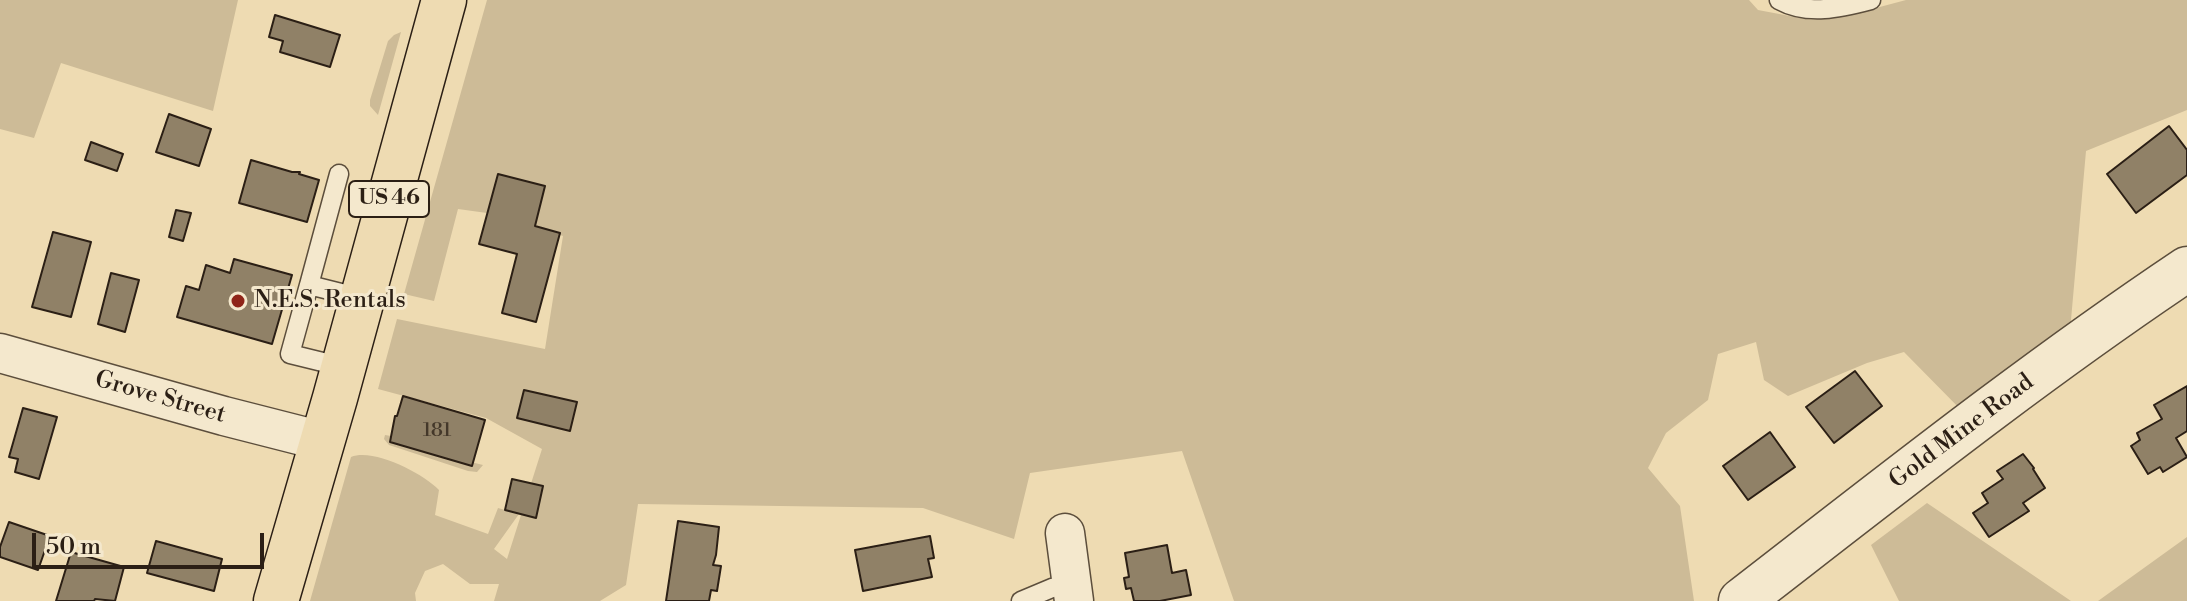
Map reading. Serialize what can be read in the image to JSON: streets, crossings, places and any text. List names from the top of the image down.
{
  "streets": {
    "main road": ["US 46"],
    "street": ["Grove Street", "Gold Mine Road"]
  },
  "crossings": [
    ["US 46", "Grove Street"]
  ],
  "places": ["N.E.S. Rentals"],
  "house_numbers": ["181"],
  "scale_bar": "50 m"
}
